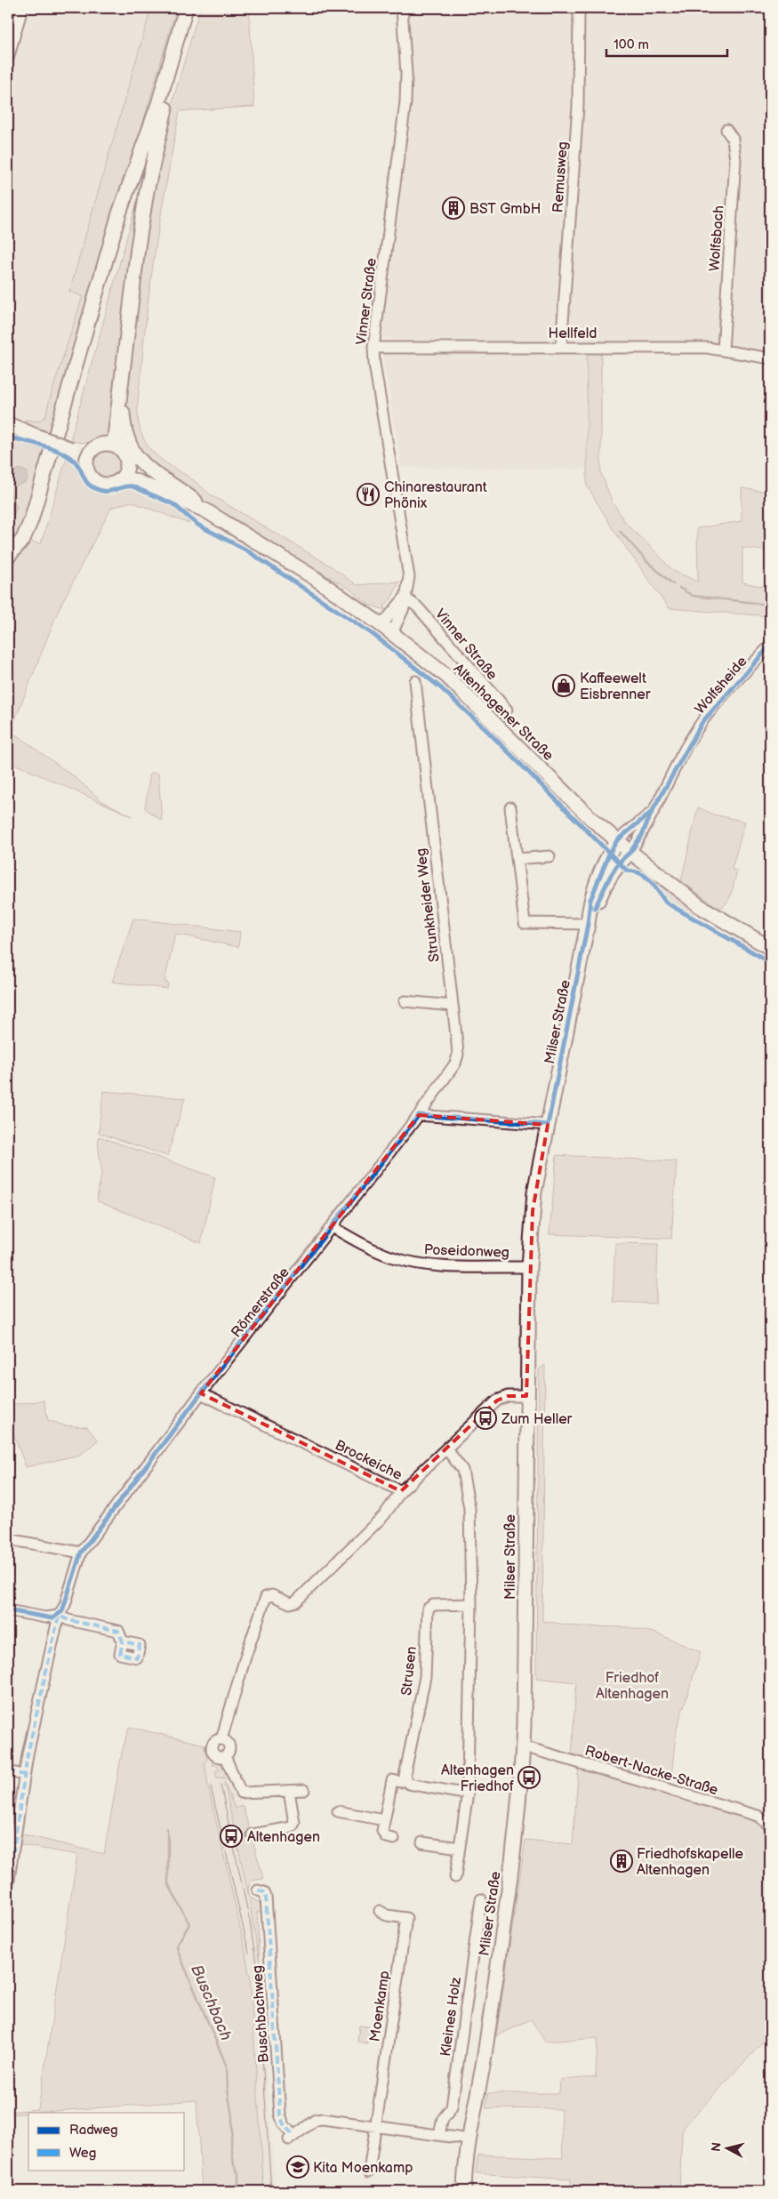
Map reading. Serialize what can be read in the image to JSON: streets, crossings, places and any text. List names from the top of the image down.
{
  "streets": {
    "main road": ["Altenhagener Straße", "Milser Straße"],
    "street": [
      "Remusweg",
      "Wolfsbach",
      "Vinner Straße",
      "Hellfeld",
      "Wolfsheide",
      "Strunkheider Weg",
      "Poseidonweg",
      "Römerstraße",
      "Brockeiche",
      "Strusen",
      "Robert-Nacke-Straße",
      "Moenkamp",
      "Buschbachweg",
      "Kleines Holz"
    ]
  },
  "crossings": [
    ["Remusweg", "Hellfeld"],
    ["Wolfsbach", "Hellfeld"],
    ["Vinner Straße", "Hellfeld"],
    ["Vinner Straße", "Altenhagener Straße"],
    ["Wolfsheide", "Altenhagener Straße"],
    ["Wolfsheide", "Milser Straße"],
    ["Altenhagener Straße", "Milser Straße"],
    ["Strunkheider Weg", "Römerstraße"],
    ["Milser Straße", "Poseidonweg"],
    ["Milser Straße", "Brockeiche"],
    ["Milser Straße", "Robert-Nacke-Straße"],
    ["Poseidonweg", "Römerstraße"],
    ["Römerstraße", "Brockeiche"],
    ["Moenkamp", "Buschbachweg"]
  ],
  "water": ["Buschbach"],
  "parks": ["Friedhof Altenhagen"],
  "places": {
    "building": ["BST GmbH", "Friedhofskapelle Altenhagen"],
    "restaurant": ["Chinarestaurant Phönix"],
    "shop": ["Kaffeewelt Eisbrenner"],
    "bus stop": ["Zum Heller", "Altenhagen Friedhof", "Altenhagen"],
    "school or university": ["Kita Moenkamp"]
  },
  "legend": ["Radweg", "Weg"],
  "scale_bar": "100 m",
  "north": "left"
}
